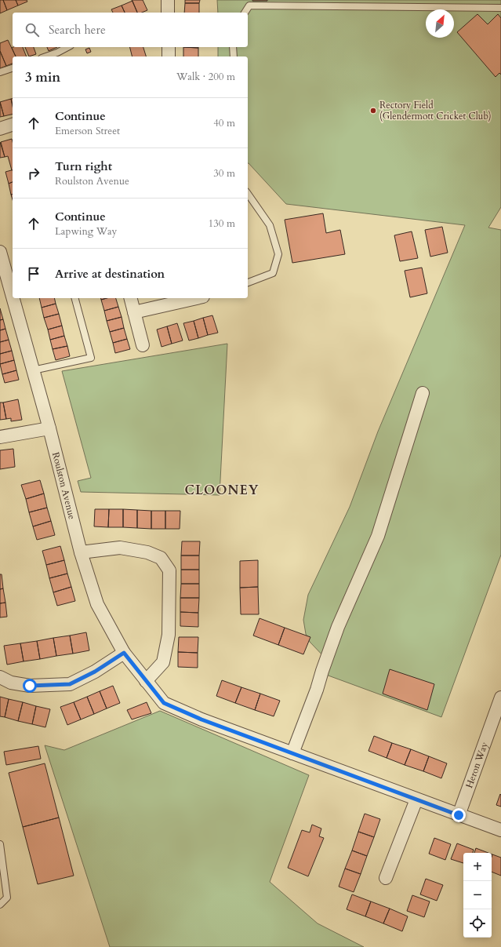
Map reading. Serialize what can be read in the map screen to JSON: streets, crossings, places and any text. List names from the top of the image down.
{
  "streets": {
    "street": ["Roulston Avenue", "Heron Way"]
  },
  "districts": ["CLOONEY"],
  "places": ["Rectory Field (Glendermott Cricket Club)"],
  "north": "top right",
  "page": {
    "search": "Search here",
    "heading": ["3 min", "Walk · 200 m"],
    "list": [
      ["Continue", "Emerson Street", "40 m"],
      ["Turn right", "Roulston Avenue", "30 m"],
      ["Continue", "Lapwing Way", "130 m"],
      "Arrive at destination"
    ],
    "map_buttons": ["+", "−"]
  }
}
